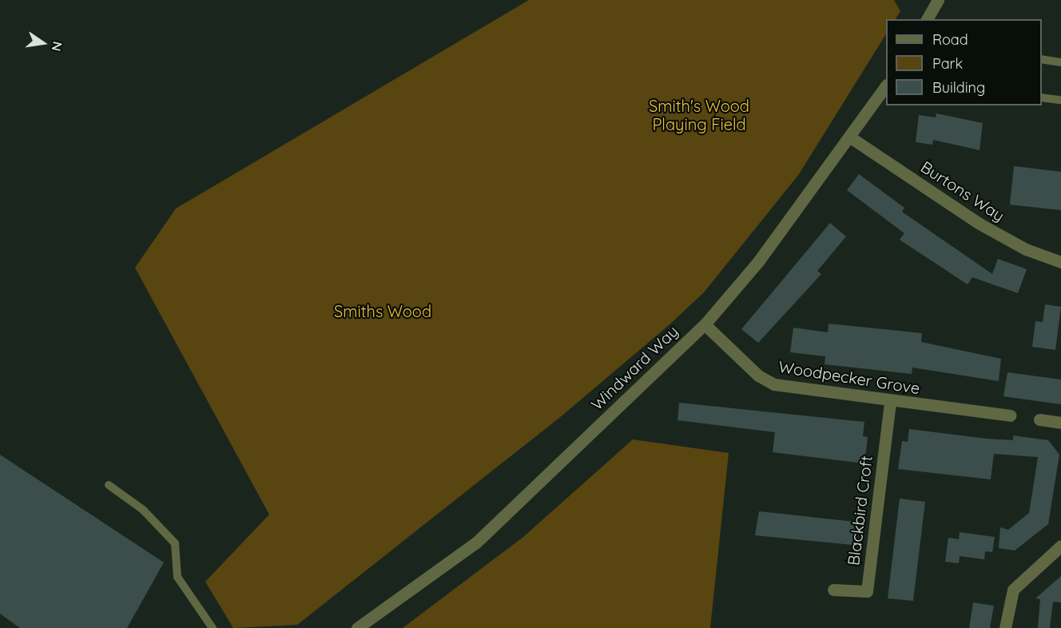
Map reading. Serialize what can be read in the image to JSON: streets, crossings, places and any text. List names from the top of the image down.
{
  "streets": {
    "street": [
      "Burtons Way",
      "Windward Way",
      "Woodpecker Grove",
      "Blackbird Croft"
    ]
  },
  "crossings": [
    ["Burtons Way", "Windward Way"],
    ["Windward Way", "Woodpecker Grove"],
    ["Woodpecker Grove", "Blackbird Croft"]
  ],
  "parks": ["Smith's Wood Playing Field", "Smiths Wood"],
  "legend": ["Road", "Park", "Building"],
  "north": "right"
}
